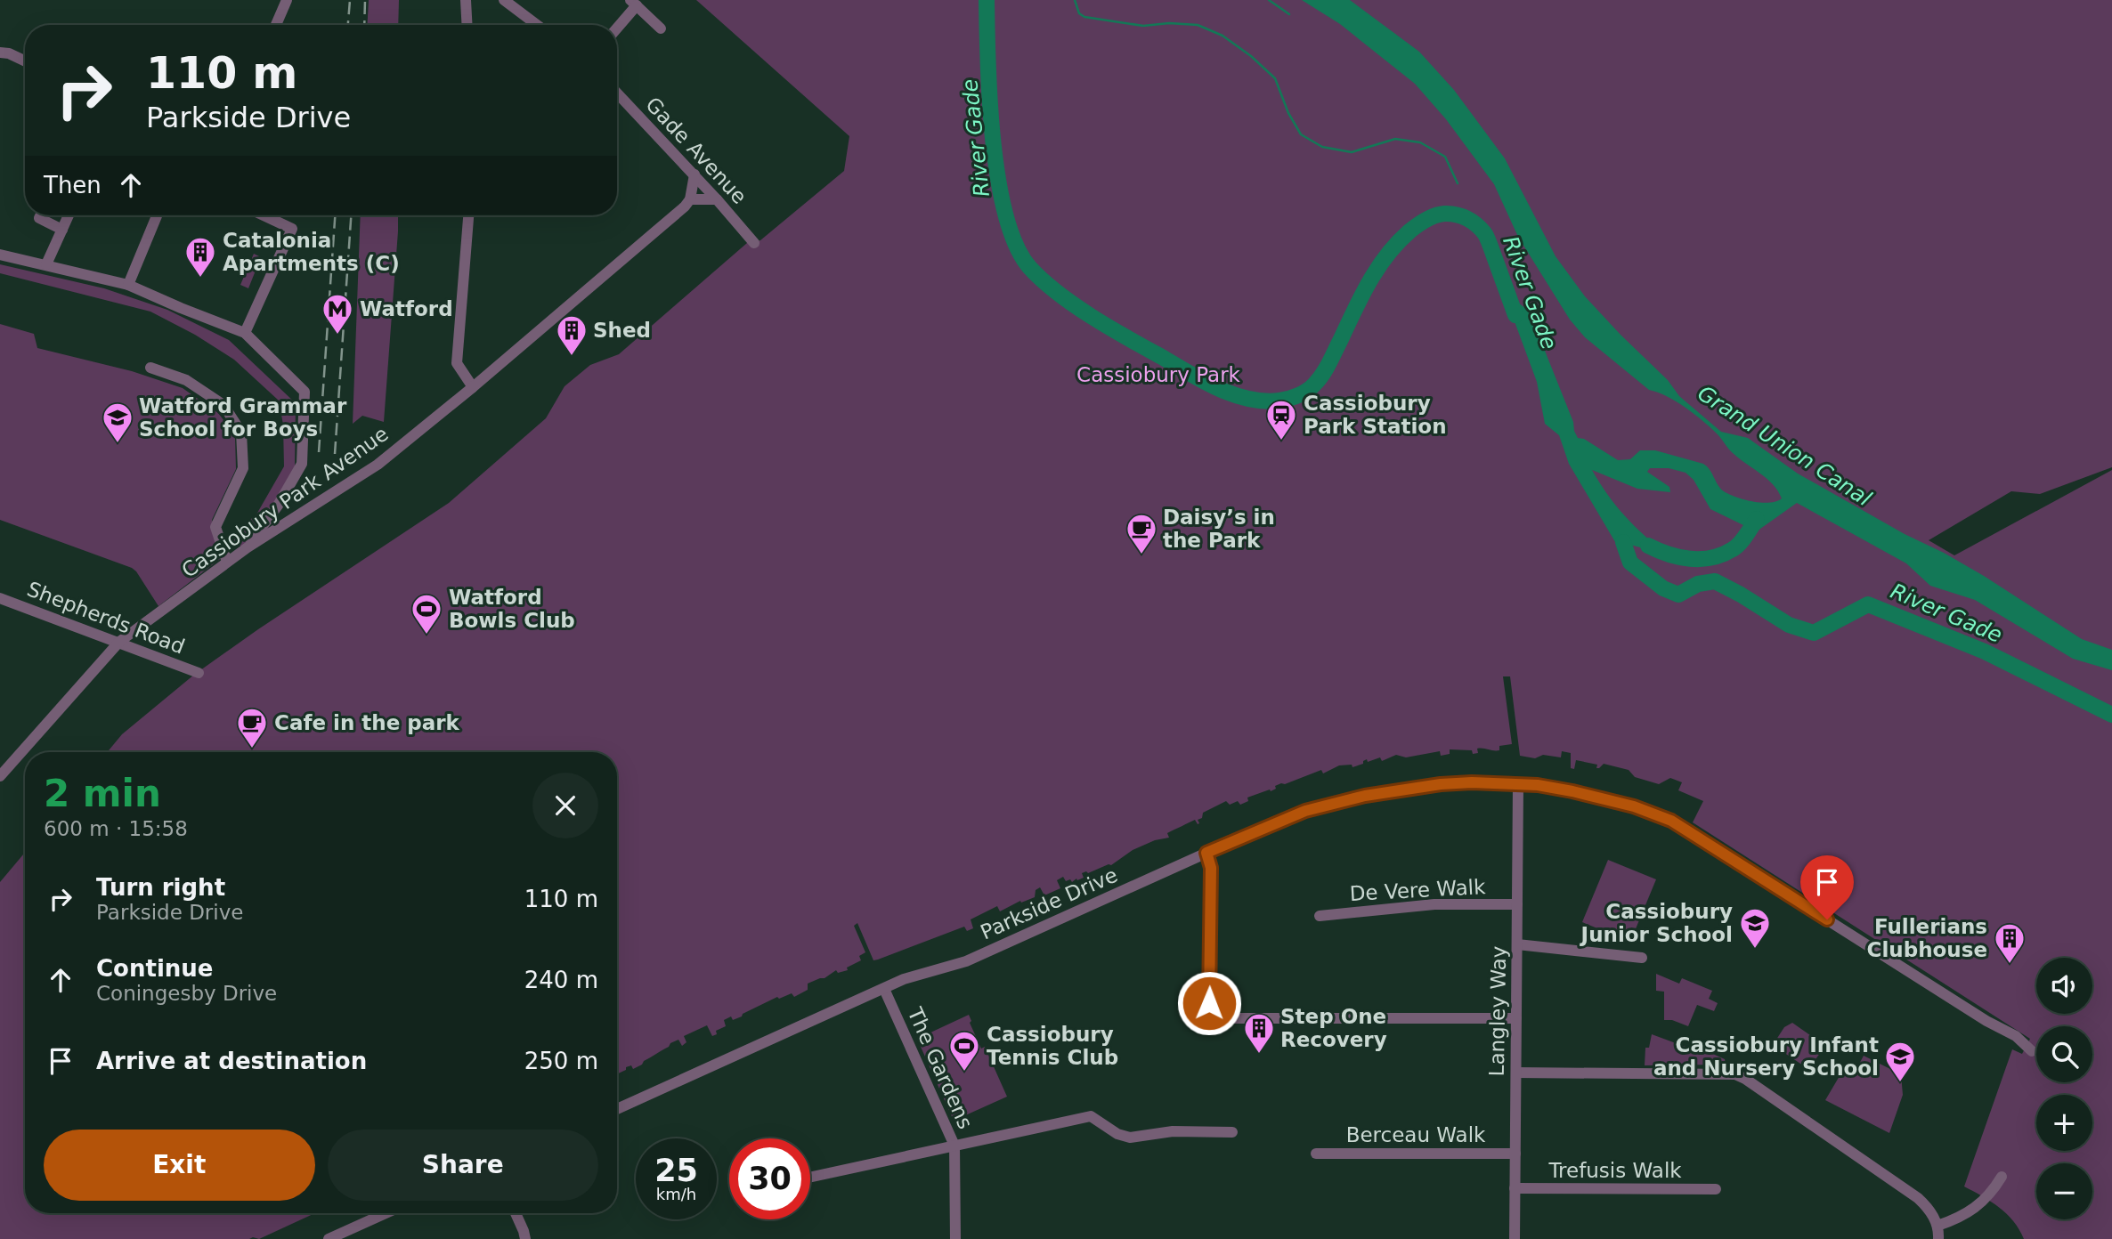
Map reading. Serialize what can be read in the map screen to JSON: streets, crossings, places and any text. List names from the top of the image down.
{
  "streets": {
    "street": [
      "Gade Avenue",
      "Cassiobury Park Avenue",
      "Shepherds Road",
      "De Vere Walk",
      "Parkside Drive",
      "Langley Way",
      "The Gardens",
      "Berceau Walk",
      "Trefusis Walk"
    ]
  },
  "crossings": [
    ["Cassiobury Park Avenue", "Shepherds Road"],
    ["De Vere Walk", "Langley Way"],
    ["Parkside Drive", "Langley Way"],
    ["Parkside Drive", "The Gardens"],
    ["Langley Way", "Berceau Walk"],
    ["Langley Way", "Trefusis Walk"]
  ],
  "water": ["River Gade", "Grand Union Canal"],
  "parks": ["Cassiobury Park"],
  "places": {
    "building": [
      "Catalonia Apartments (C)",
      "Shed",
      "Fullerians Clubhouse",
      "Step One Recovery"
    ],
    "metro station": ["Watford"],
    "station": ["Cassiobury Park Station"],
    "school or university": ["Watford Grammar School for Boys", "Cassiobury Junior School", "Cassiobury Infant and Nursery School"],
    "cafe": ["Daisy’s in the Park", "Cafe in the park"],
    "sports": ["Watford Bowls Club", "Cassiobury Tennis Club"]
  },
  "page": {
    "turn": ["110 m", "Parkside Drive"],
    "then": "Then",
    "heading": ["2 min", "600 m · 15:58"],
    "list": [
      {
        "name": "Turn right",
        "note": "Parkside Drive",
        "value": "110 m"
      },
      {
        "name": "Continue",
        "note": "Coningesby Drive",
        "value": "240 m"
      },
      {
        "name": "Arrive at destination",
        "value": "250 m"
      }
    ],
    "map_buttons": ["+", "−"],
    "buttons": ["Exit", "Share"],
    "speed": "25 km/h",
    "limit": "30"
  }
}
